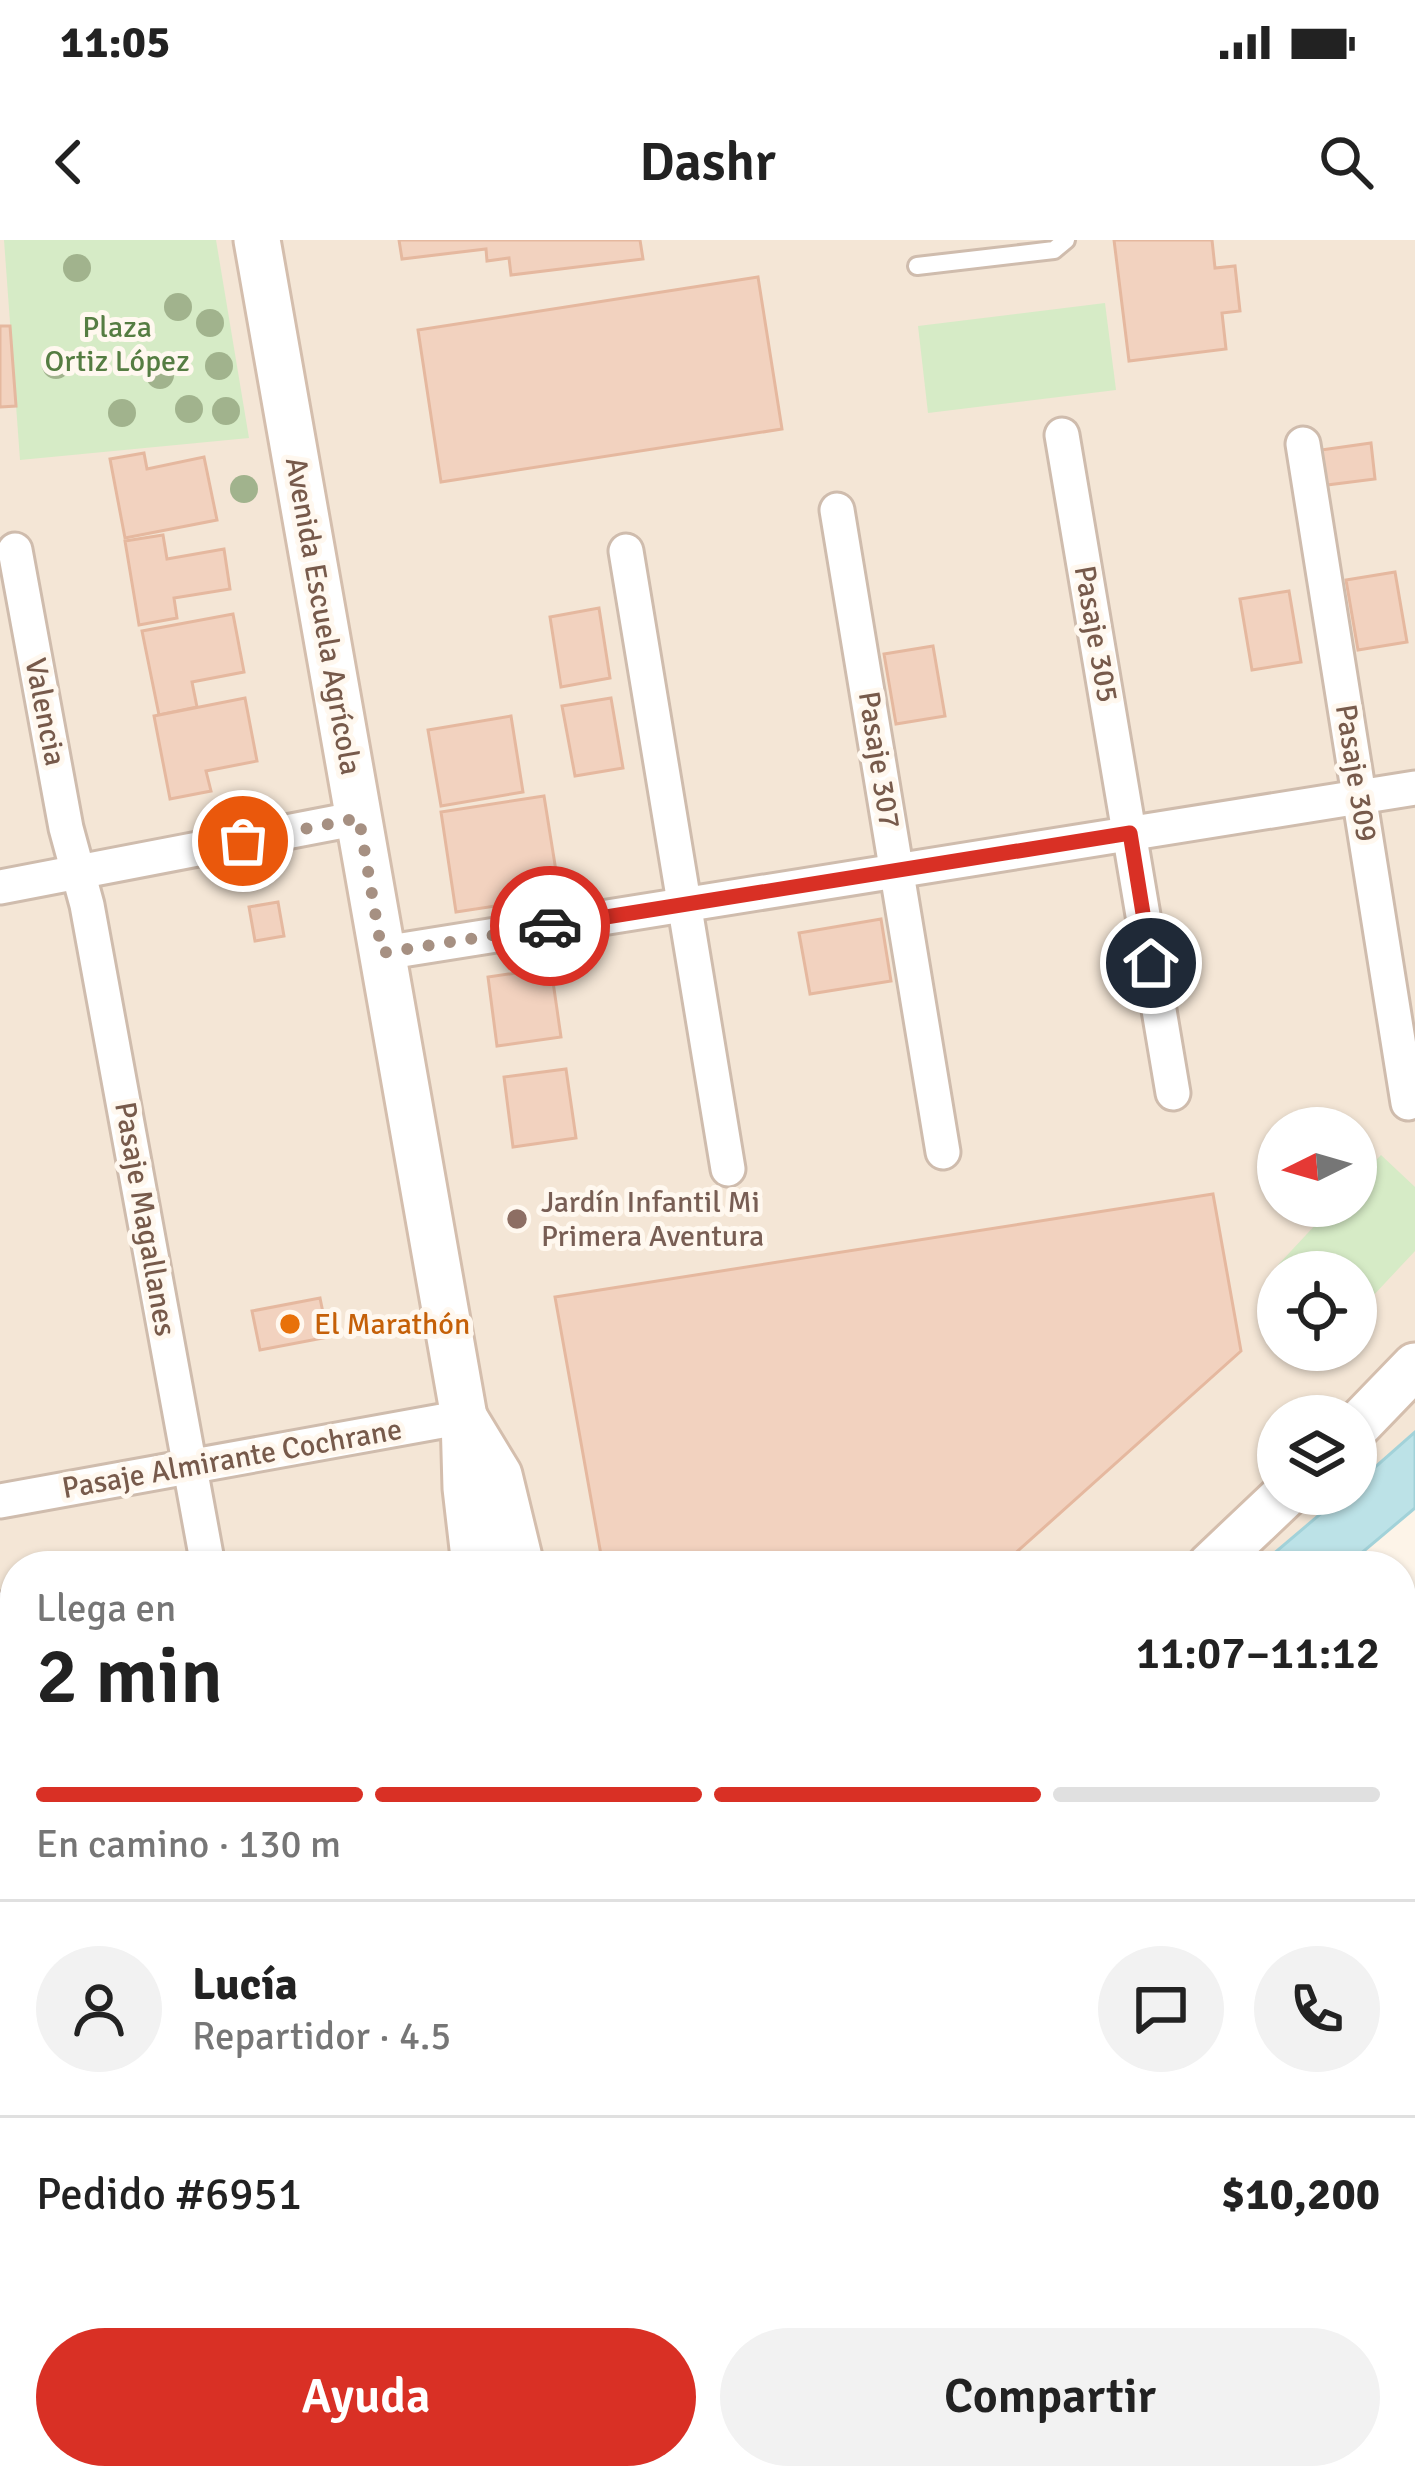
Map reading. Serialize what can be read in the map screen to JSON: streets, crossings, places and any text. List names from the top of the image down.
{
  "streets": {
    "main road": ["Avenida Escuela Agrícola"],
    "street": [
      "Pasaje 305",
      "Valencia",
      "Pasaje 307",
      "Pasaje 309",
      "Pasaje Magallanes",
      "Pasaje Almirante Cochrane"
    ]
  },
  "crossings": [
    ["Avenida Escuela Agrícola", "Pasaje Almirante Cochrane"],
    ["Valencia", "Pasaje Magallanes"],
    ["Pasaje Magallanes", "Pasaje Almirante Cochrane"]
  ],
  "parks": ["Plaza Ortiz López"],
  "places": ["Jardín Infantil Mi Primera Aventura", "El Marathón"],
  "north": "left",
  "page": {
    "status": "11:05",
    "header": "Dashr",
    "heading": ["2 min", "Llega en", "11:07–11:12"],
    "panel": [
      "Lucía",
      "Repartidor · 4.5",
      "Pedido #6951",
      "$10,200"
    ],
    "bar": "En camino · 130 m",
    "buttons": ["Ayuda", "Compartir"]
  }
}
